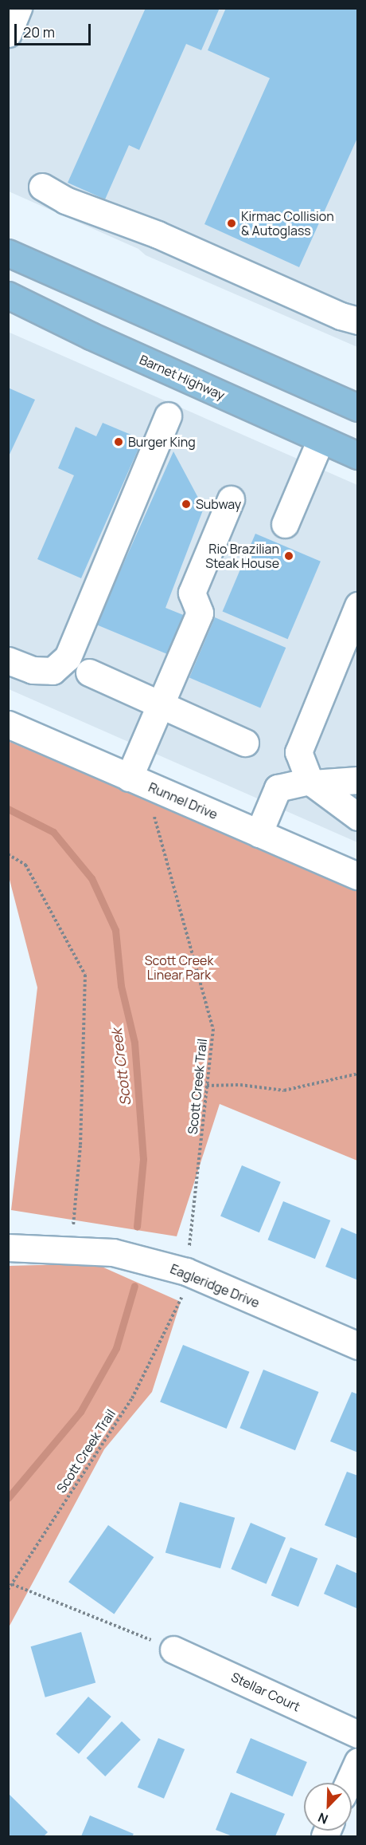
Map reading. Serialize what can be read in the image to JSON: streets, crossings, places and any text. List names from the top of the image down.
{
  "streets": {
    "main road": ["Barnet Highway"],
    "street": ["Runnel Drive", "Eagleridge Drive", "Stellar Court"],
    "path": ["Scott Creek Trail"]
  },
  "crossings": [
    ["Runnel Drive", "Scott Creek Trail"]
  ],
  "water": ["Scott Creek"],
  "parks": ["Scott Creek Linear Park"],
  "places": [
    "Kirmac Collision & Autoglass",
    "Burger King",
    "Subway",
    "Rio Brazilian Steak House"
  ],
  "scale_bar": "20 m",
  "north": "bottom left"
}
